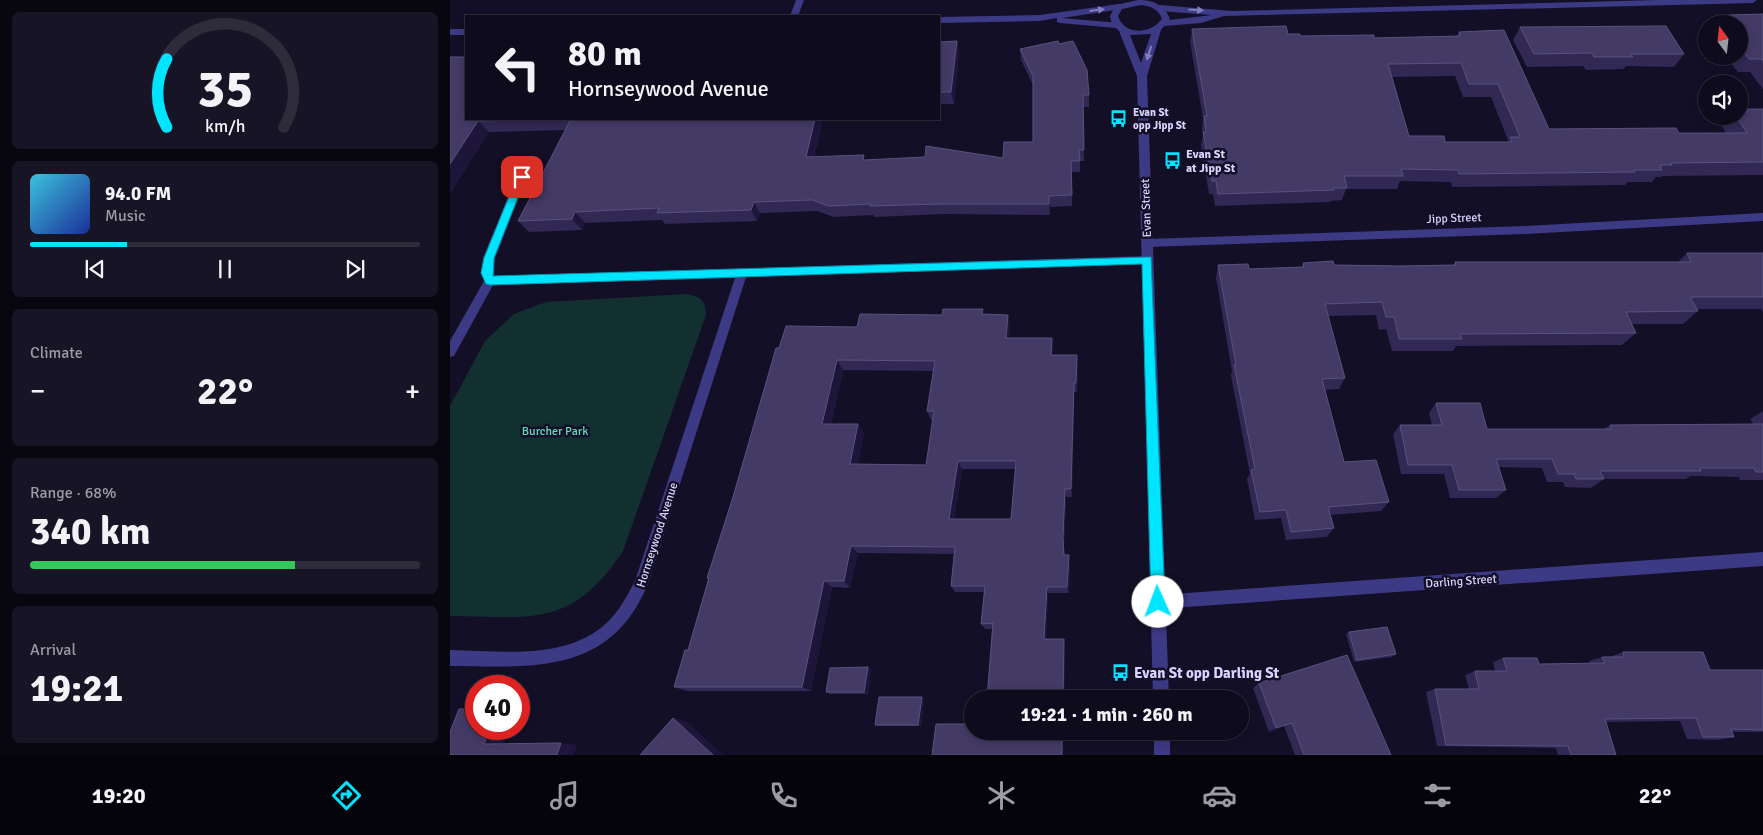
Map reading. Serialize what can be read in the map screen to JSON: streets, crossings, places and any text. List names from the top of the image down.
{
  "streets": {
    "street": [
      "Evan Street",
      "Jipp Street",
      "Hornseywood Avenue",
      "Darling Street"
    ]
  },
  "crossings": [
    ["Evan Street", "Jipp Street"],
    ["Evan Street", "Darling Street"]
  ],
  "parks": ["Burcher Park"],
  "places": {
    "bus stop": ["Evan St opp Jipp St", "Evan St at Jipp St", "Evan St opp Darling St"]
  },
  "north": "top",
  "page": {
    "turn": ["80 m", "Hornseywood Avenue"],
    "song": ["94.0 FM", "Music"],
    "tile": [
      "Climate",
      ["Range · 68%", "340 km"],
      ["Arrival", "19:21"]
    ],
    "heat": ["−", "22°", "+"],
    "limit": "40",
    "trip": "19:21 · 1 min · 260 m",
    "tabs": ["19:20", "22°"],
    "gauge": ["35", "km/h"]
  }
}
